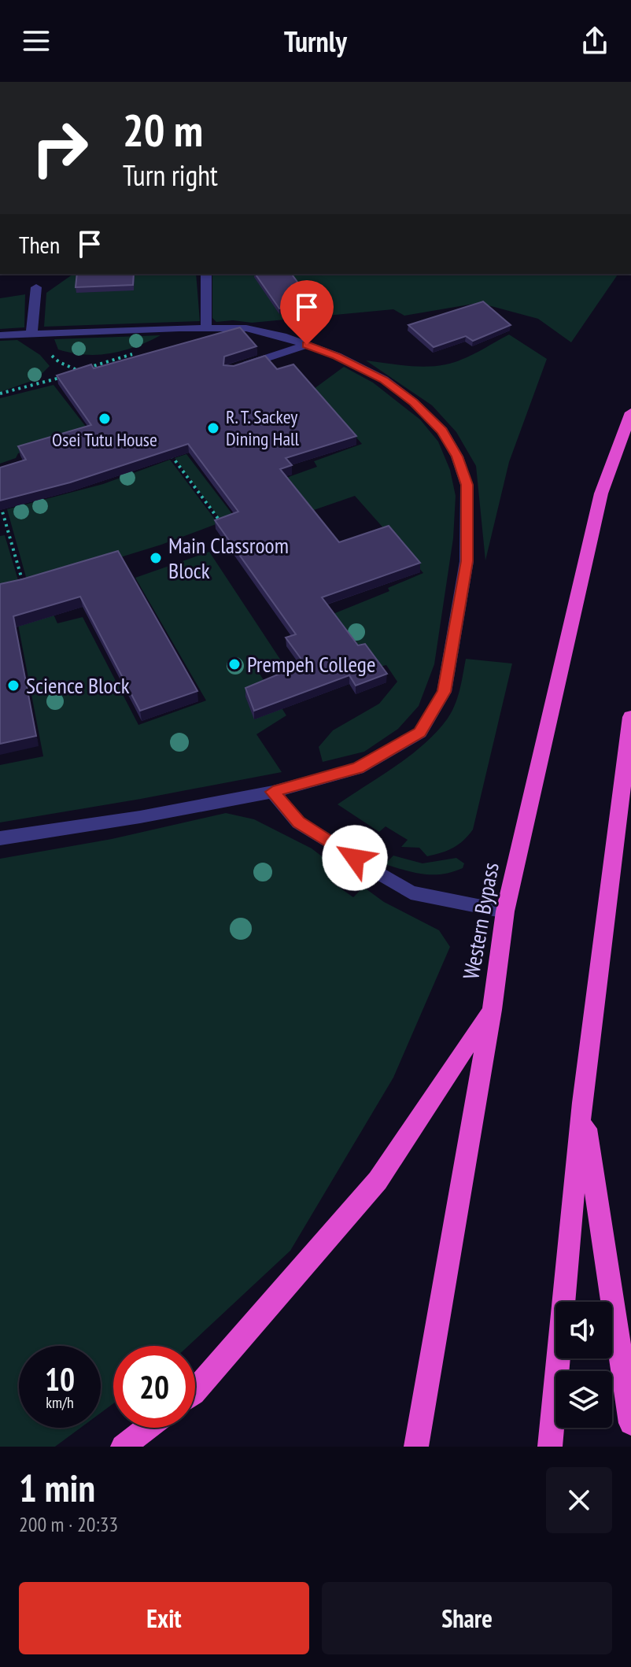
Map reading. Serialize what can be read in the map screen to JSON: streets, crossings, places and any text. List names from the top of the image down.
{
  "streets": {
    "highway": ["Western Bypass"]
  },
  "places": [
    "Osei Tutu House",
    "R. T. Sackey Dining Hall",
    "Main Classroom Block",
    "Prempeh College",
    "Science Block"
  ],
  "page": {
    "header": "Turnly",
    "turn": ["20 m", "Turn right"],
    "then": "Then",
    "speed": "10 km/h",
    "limit": "20",
    "heading": ["1 min", "200 m · 20:33"],
    "buttons": ["Exit", "Share"]
  }
}
